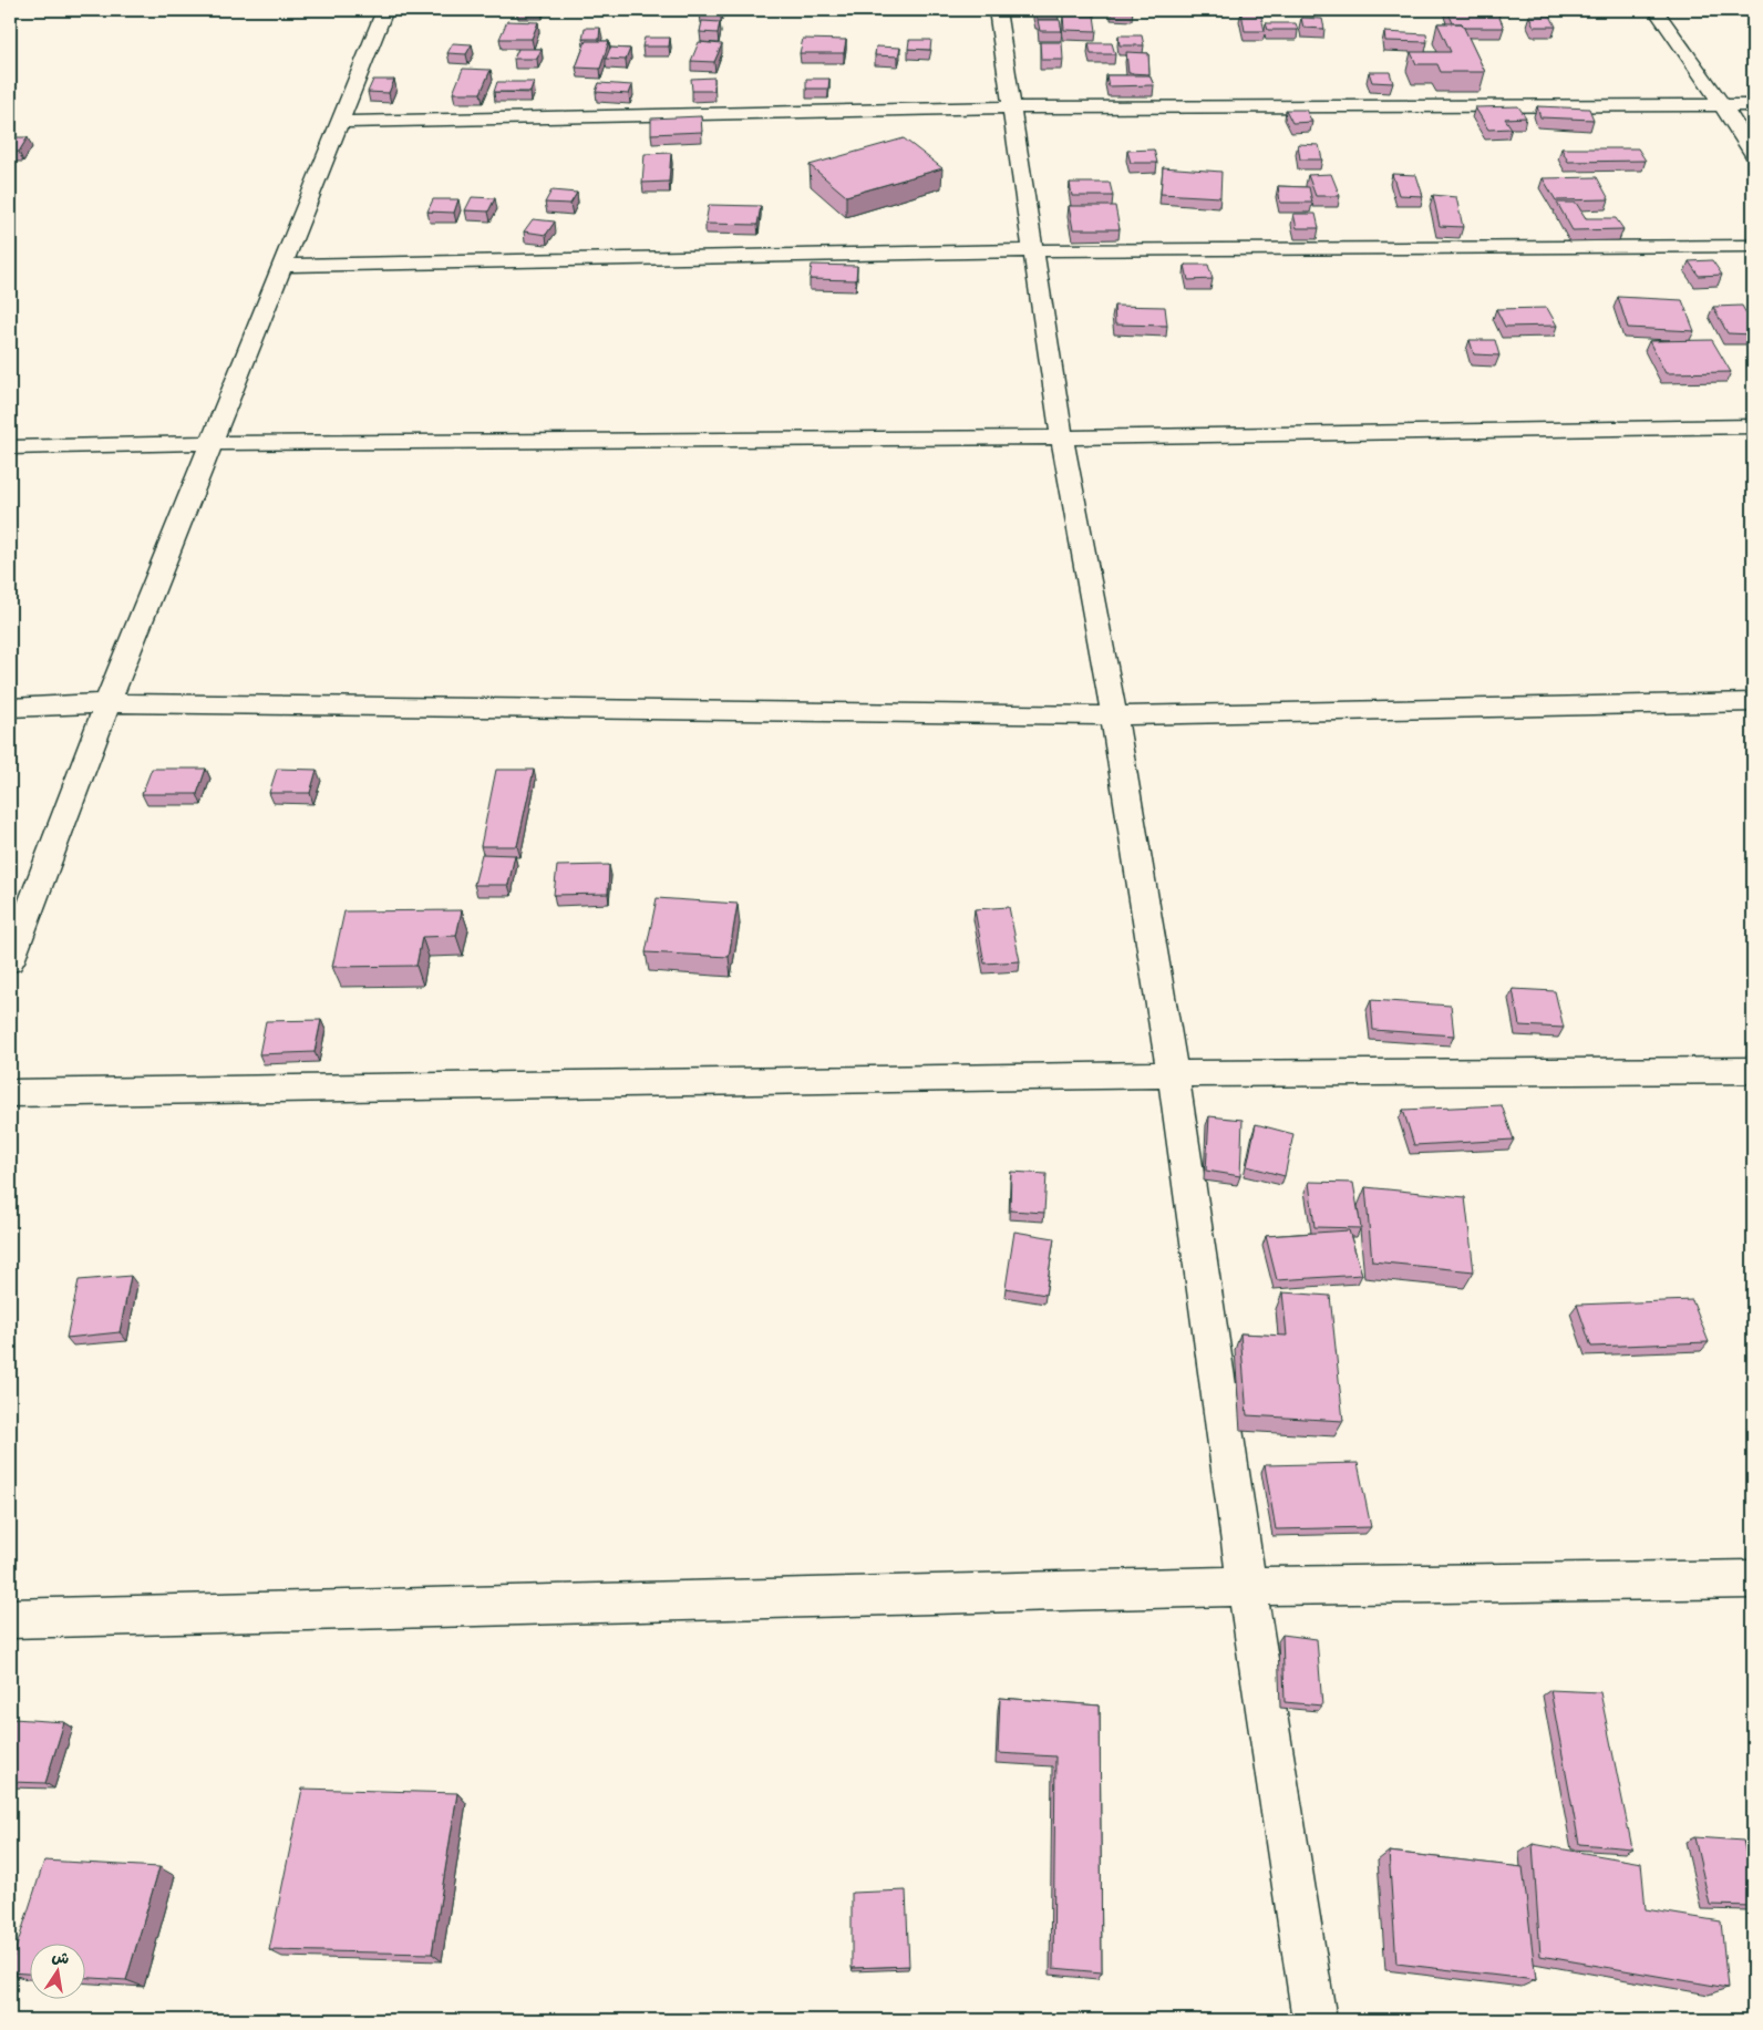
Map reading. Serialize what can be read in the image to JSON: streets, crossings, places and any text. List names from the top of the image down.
{
  "north": "top"
}
